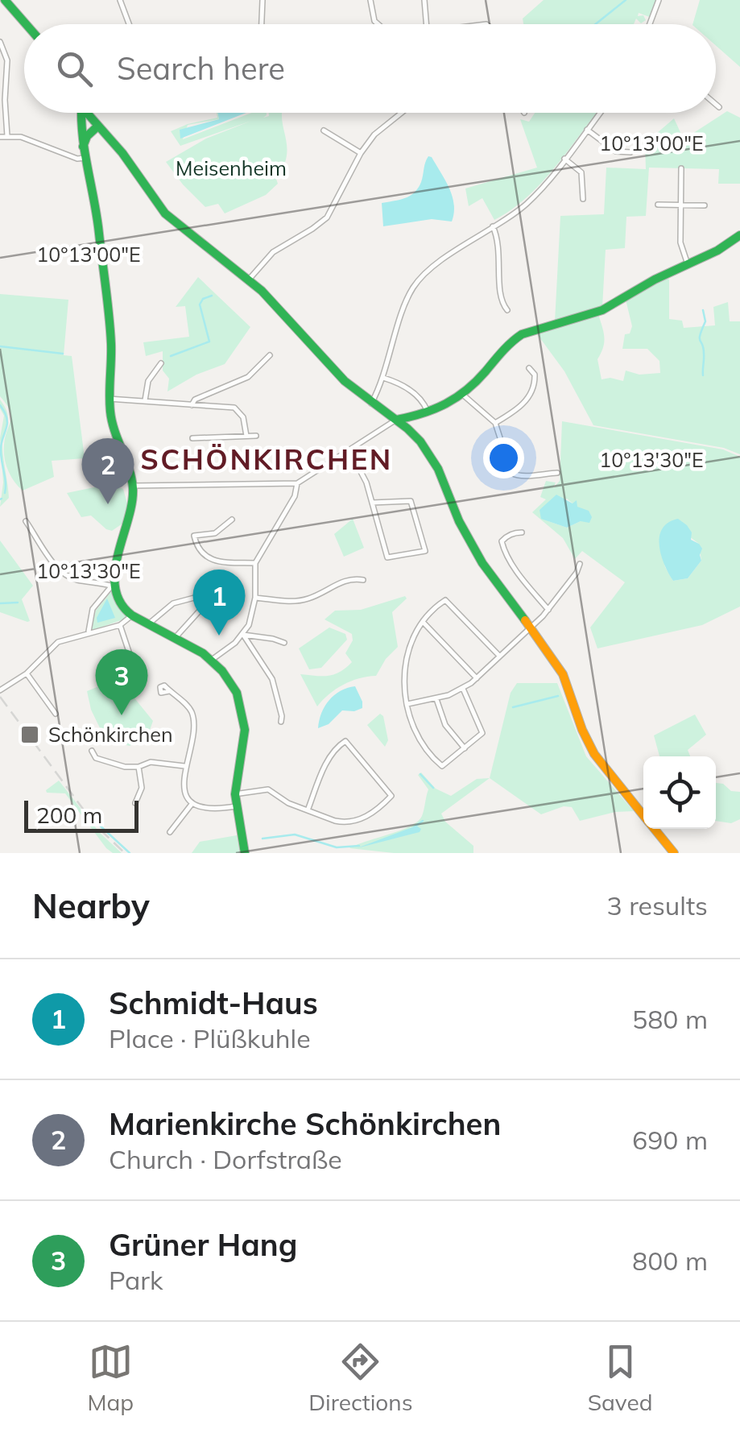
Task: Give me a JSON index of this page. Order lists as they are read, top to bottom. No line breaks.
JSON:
{"districts":["SCHÖNKIRCHEN"],"parks":["Meisenheim"],"places":{"transit":["Schönkirchen"]},"scale_bar":"200 m","page":{"search":"Search here","pins":["2","1","3"],"scale":"200 m","heading":["Nearby","3 results"],"list":[{"mark":"1","name":"Schmidt-Haus","note":"Place · Plüßkuhle","value":"580 m"},{"mark":"2","name":"Marienkirche Schönkirchen","note":"Church · Dorfstraße","value":"690 m"},{"mark":"3","name":"Grüner Hang","note":"Park","value":"800 m"}],"nav":["Map","Directions","Saved"]},"coordinates":["10°13'00\"E","10°13'30\"E"]}
